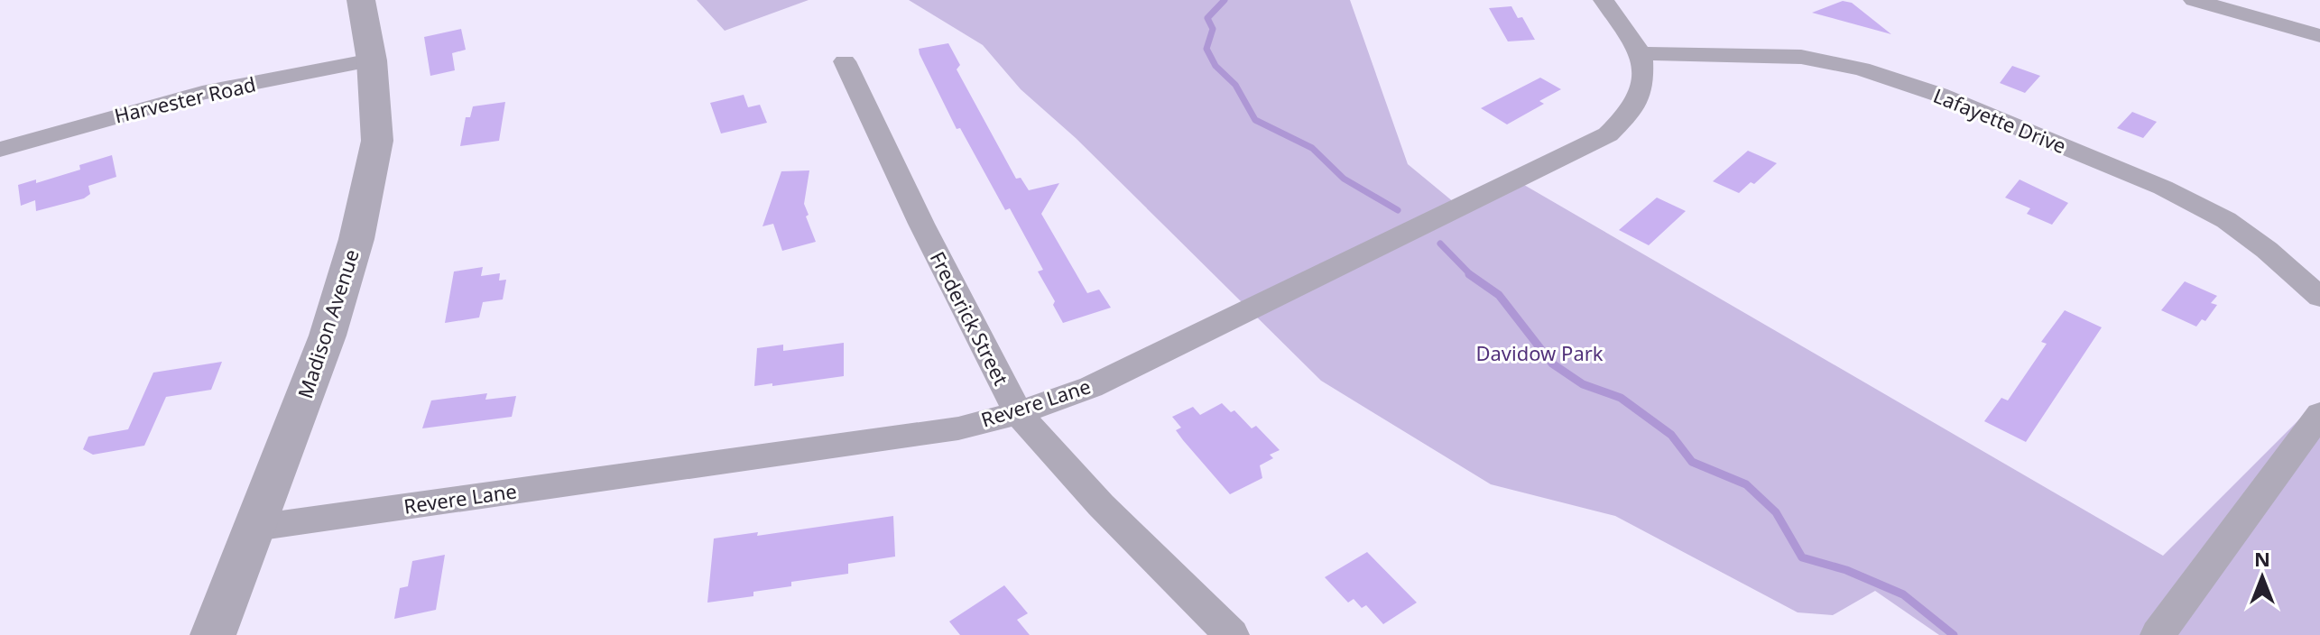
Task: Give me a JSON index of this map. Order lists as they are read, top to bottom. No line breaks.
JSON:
{"streets":{"street":["Harvester Road","Lafayette Drive","Frederick Street","Madison Avenue","Revere Lane"]},"crossings":[["Harvester Road","Madison Avenue"],["Lafayette Drive","Revere Lane"],["Frederick Street","Revere Lane"],["Madison Avenue","Revere Lane"]],"parks":["Davidow Park"],"north":"top"}
